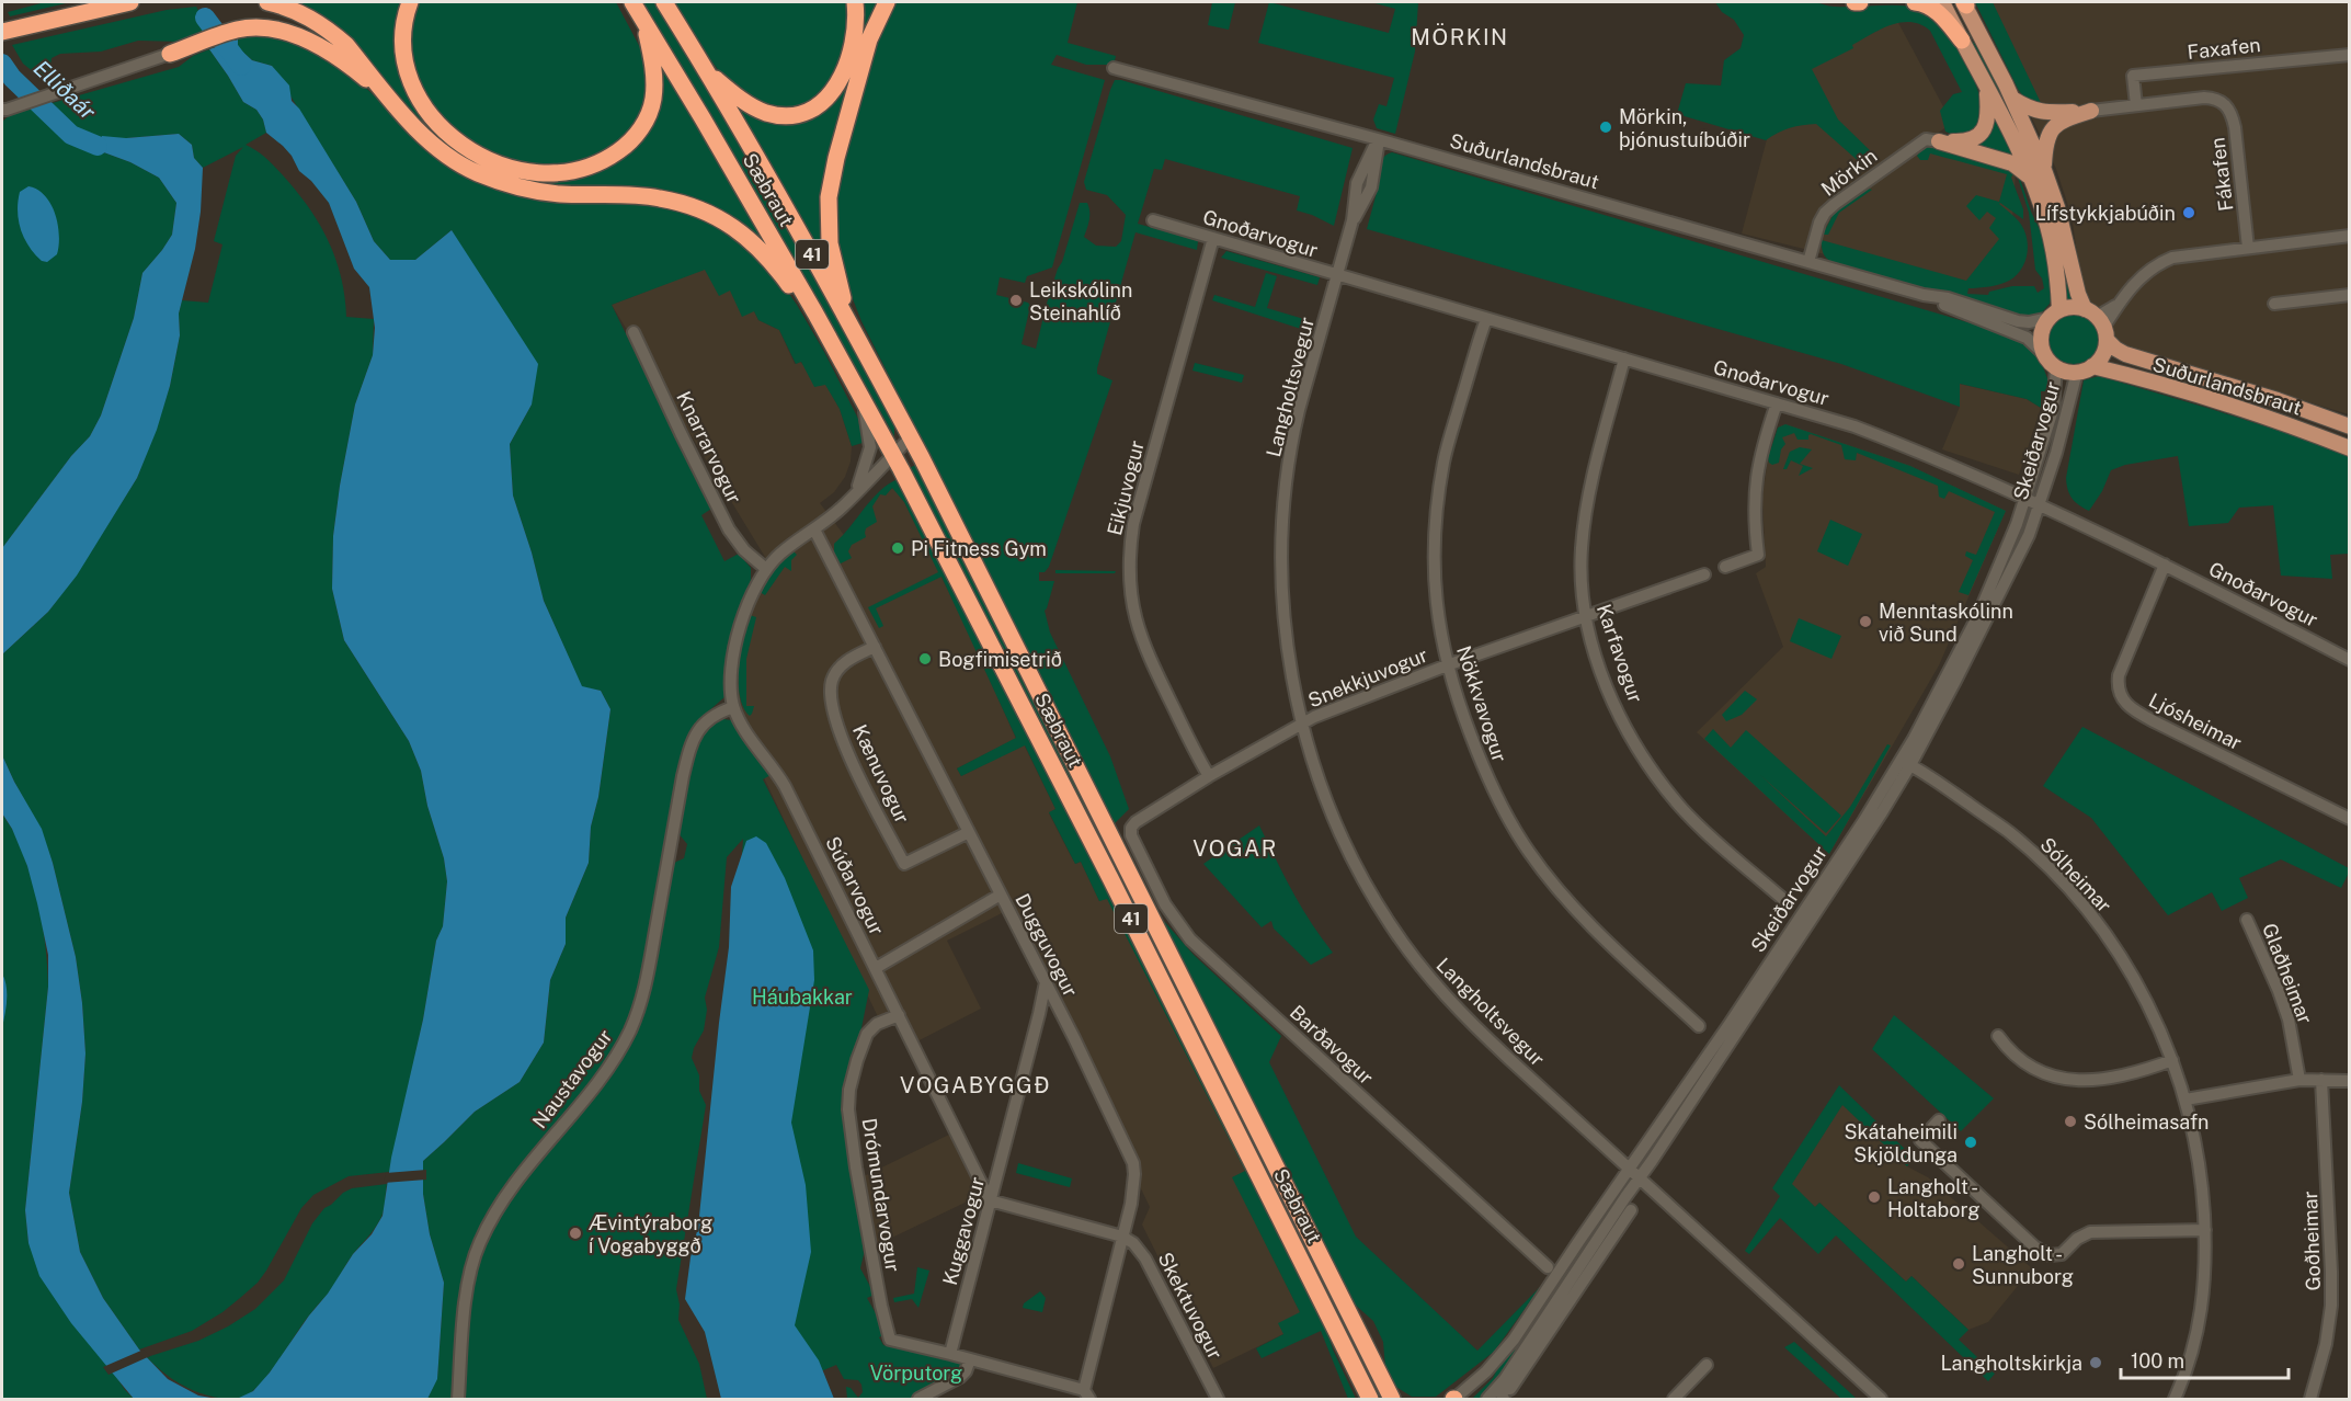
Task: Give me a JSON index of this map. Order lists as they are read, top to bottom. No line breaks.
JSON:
{"streets":{"highway":["Sæbraut","41"],"main road":["Suðurlandsbraut"],"street":["Faxafen","Mörkin","Fákafen","Gnoðarvogur","Langholtsvegur","Skeiðarvogur","Knarrarvogur","Eikjuvogur","Karfavogur","Snekkjuvogur","Nökkvavogur","Ljósheimar","Kænuvogur","Sólheimar","Súðarvogur","Dugguvogur","Glaðheimar","Barðavogur","Naustavogur","Drómundarvogur","Kuggavogur","Goðheimar","Skektuvogur"]},"crossings":[["Faxafen","Fákafen"],["Suðurlandsbraut","Mörkin"],["Suðurlandsbraut","Langholtsvegur"],["Suðurlandsbraut","Skeiðarvogur"],["Sæbraut","41"],["Sæbraut","Súðarvogur"],["Gnoðarvogur","Langholtsvegur"],["Gnoðarvogur","Skeiðarvogur"],["Gnoðarvogur","Eikjuvogur"],["Gnoðarvogur","Karfavogur"],["Gnoðarvogur","Nökkvavogur"],["Gnoðarvogur","Ljósheimar"],["Langholtsvegur","Skeiðarvogur"],["Langholtsvegur","Snekkjuvogur"],["Skeiðarvogur","Sólheimar"],["Knarrarvogur","Súðarvogur"],["Eikjuvogur","Snekkjuvogur"],["Karfavogur","Snekkjuvogur"],["Snekkjuvogur","Nökkvavogur"],["Snekkjuvogur","Barðavogur"],["Kænuvogur","Dugguvogur"],["Súðarvogur","Dugguvogur"],["Súðarvogur","Naustavogur"],["Súðarvogur","Drómundarvogur"],["Súðarvogur","Kuggavogur"],["Dugguvogur","Kuggavogur"],["Dugguvogur","Skektuvogur"],["Drómundarvogur","Kuggavogur"]],"districts":["MÖRKIN","VOGAR","VOGABYGGÐ"],"water":["Elliðaár"],"parks":["Háubakkar","Vörputorg"],"places":["Mörkin, þjónustuíbúðir","Lífstykkjabúðin","Leikskólinn Steinahlíð","Pi Fitness Gym","Menntaskólinn við Sund","Bogfimisetrið","Sólheimasafn","Skátaheimili Skjöldunga","Langholt - Holtaborg","Ævintýraborg í Vogabyggð","Langholt - Sunnuborg","Langholtskirkja"],"scale_bar":"100 m"}
